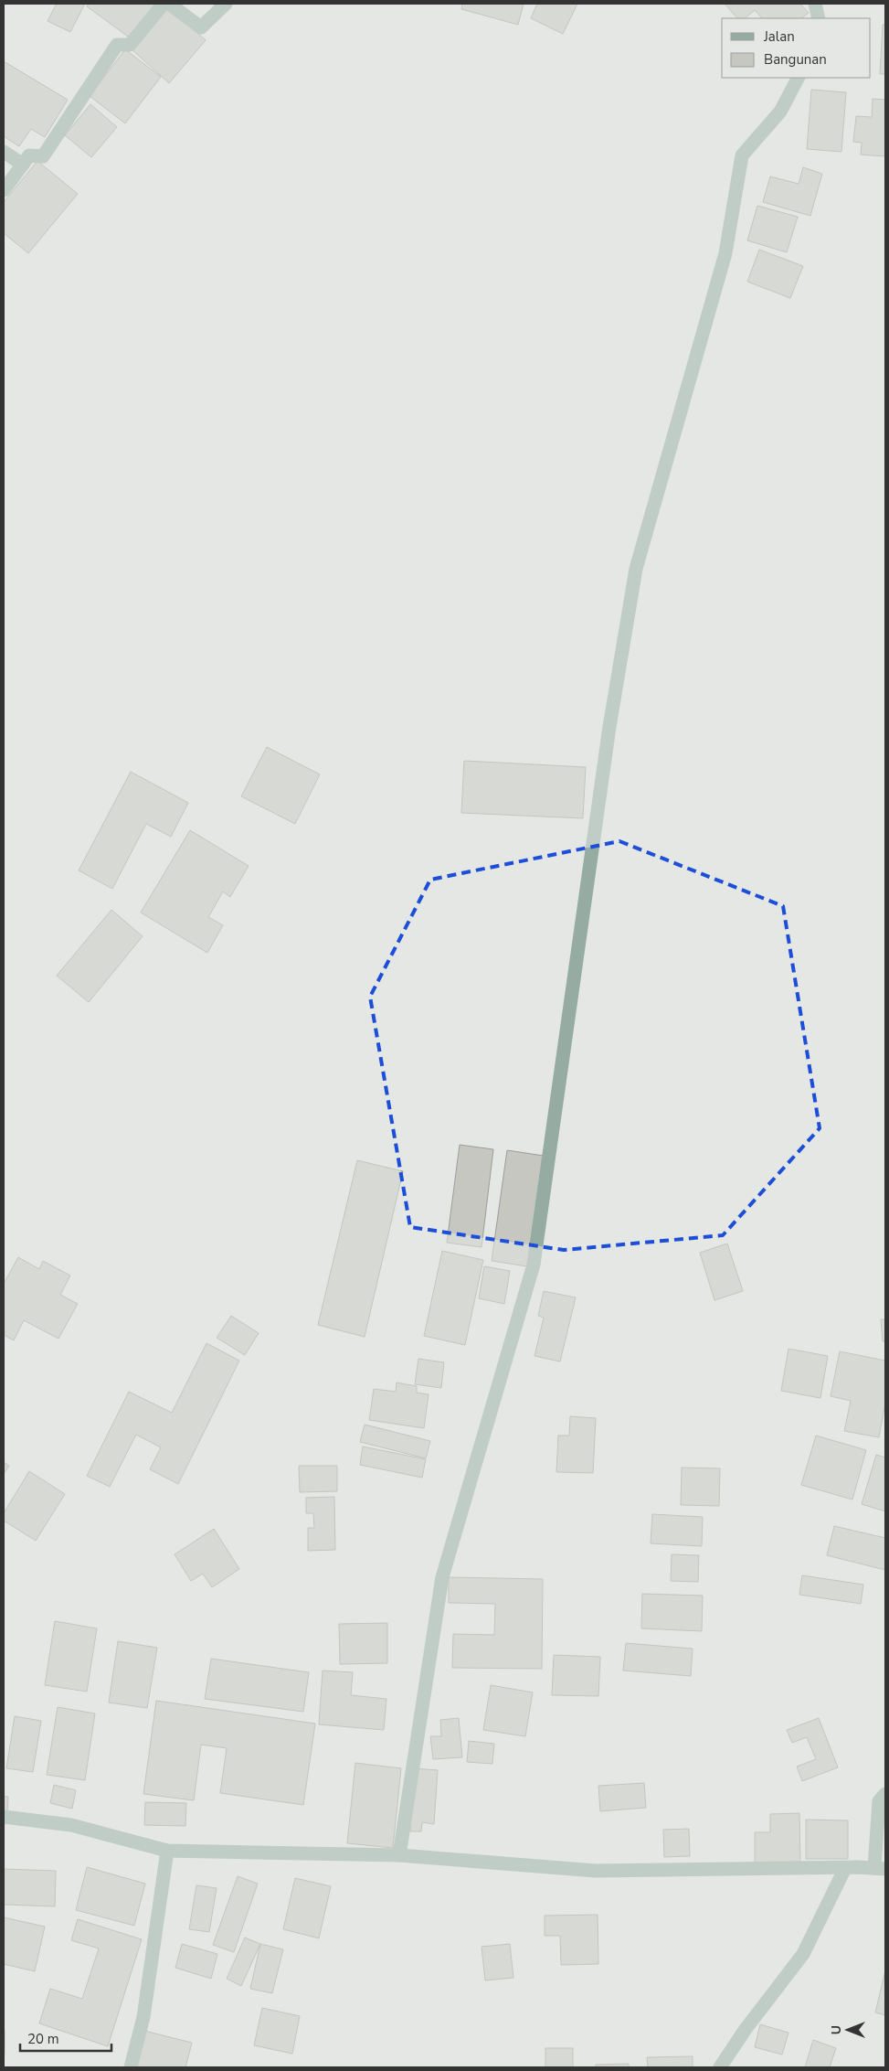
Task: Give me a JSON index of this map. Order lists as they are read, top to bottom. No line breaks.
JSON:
{"legend":["Jalan","Bangunan"],"scale_bar":"20 m","north":"left"}
